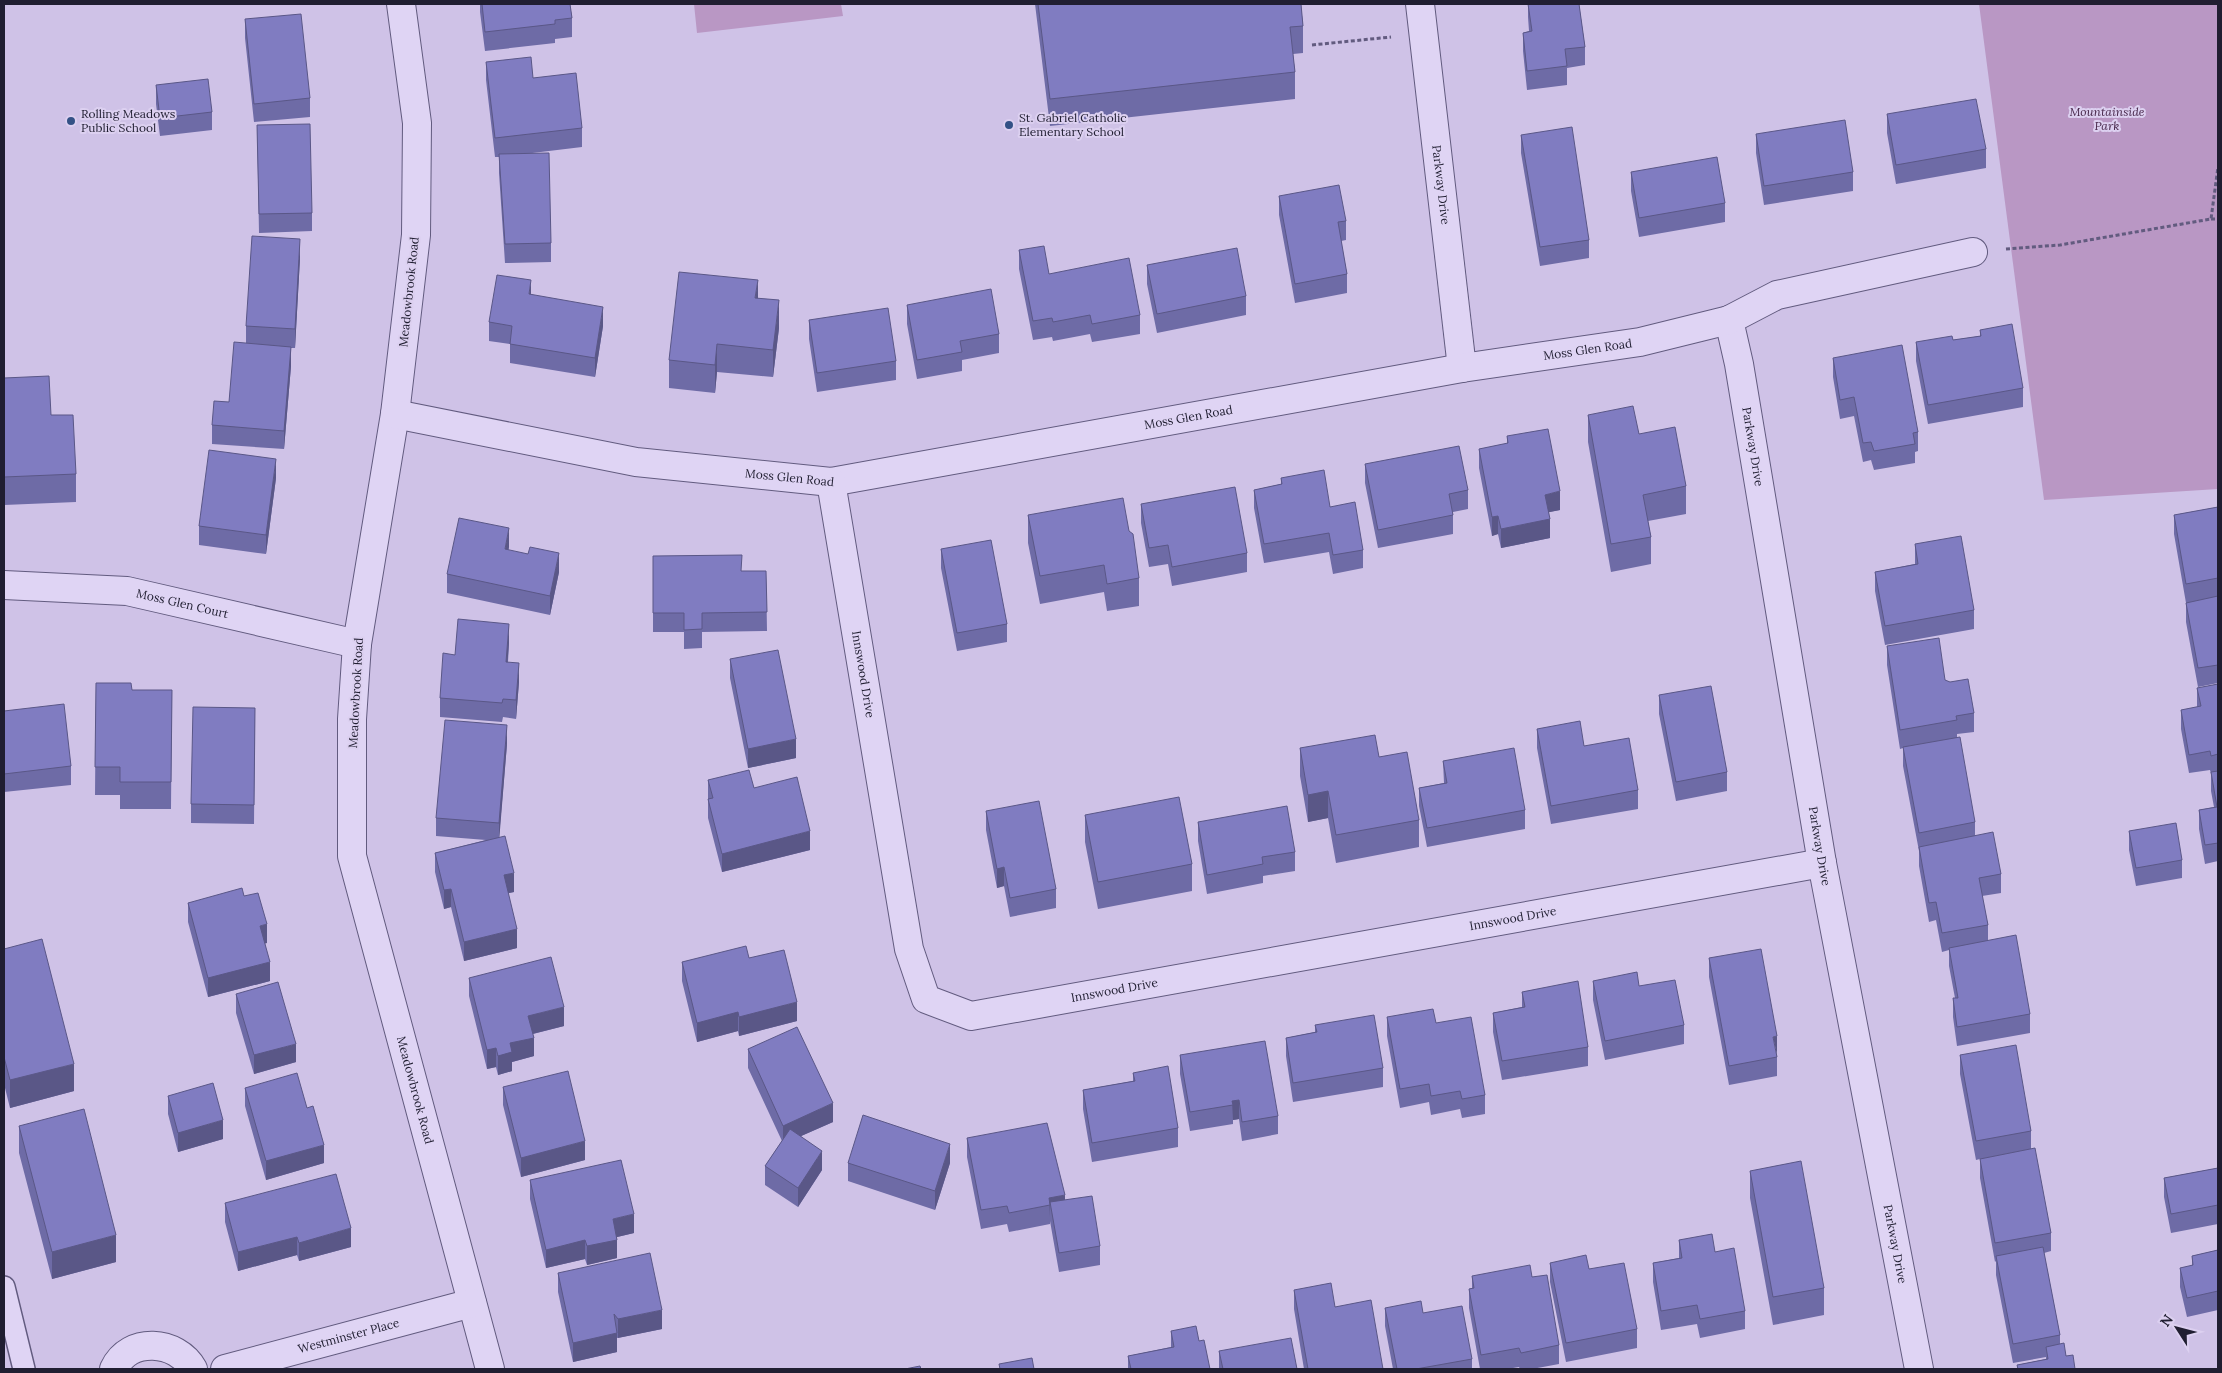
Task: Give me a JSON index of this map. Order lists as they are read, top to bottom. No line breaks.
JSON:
{"streets":{"street":["Parkway Drive","Meadowbrook Road","Moss Glen Road","Moss Glen Court","Innswood Drive","Westminster Place"]},"crossings":[["Parkway Drive","Moss Glen Road"],["Parkway Drive","Innswood Drive"],["Meadowbrook Road","Moss Glen Road"],["Meadowbrook Road","Moss Glen Court"],["Meadowbrook Road","Westminster Place"],["Moss Glen Road","Innswood Drive"]],"parks":["Mountainside Park"],"places":["Rolling Meadows Public School","St. Gabriel Catholic Elementary School"],"north":"top left"}
